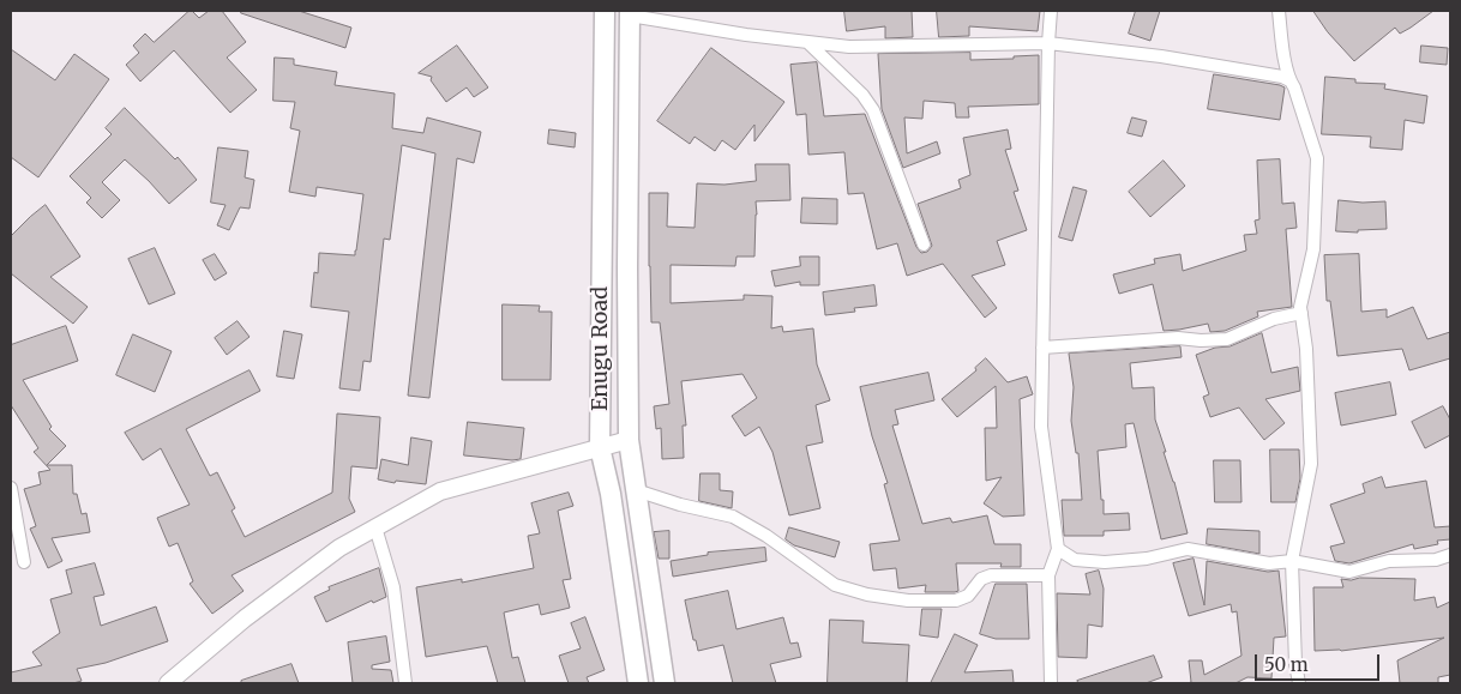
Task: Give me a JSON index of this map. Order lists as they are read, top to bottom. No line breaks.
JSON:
{"streets":{"main road":["Enugu Road"]},"scale_bar":"50 m"}
